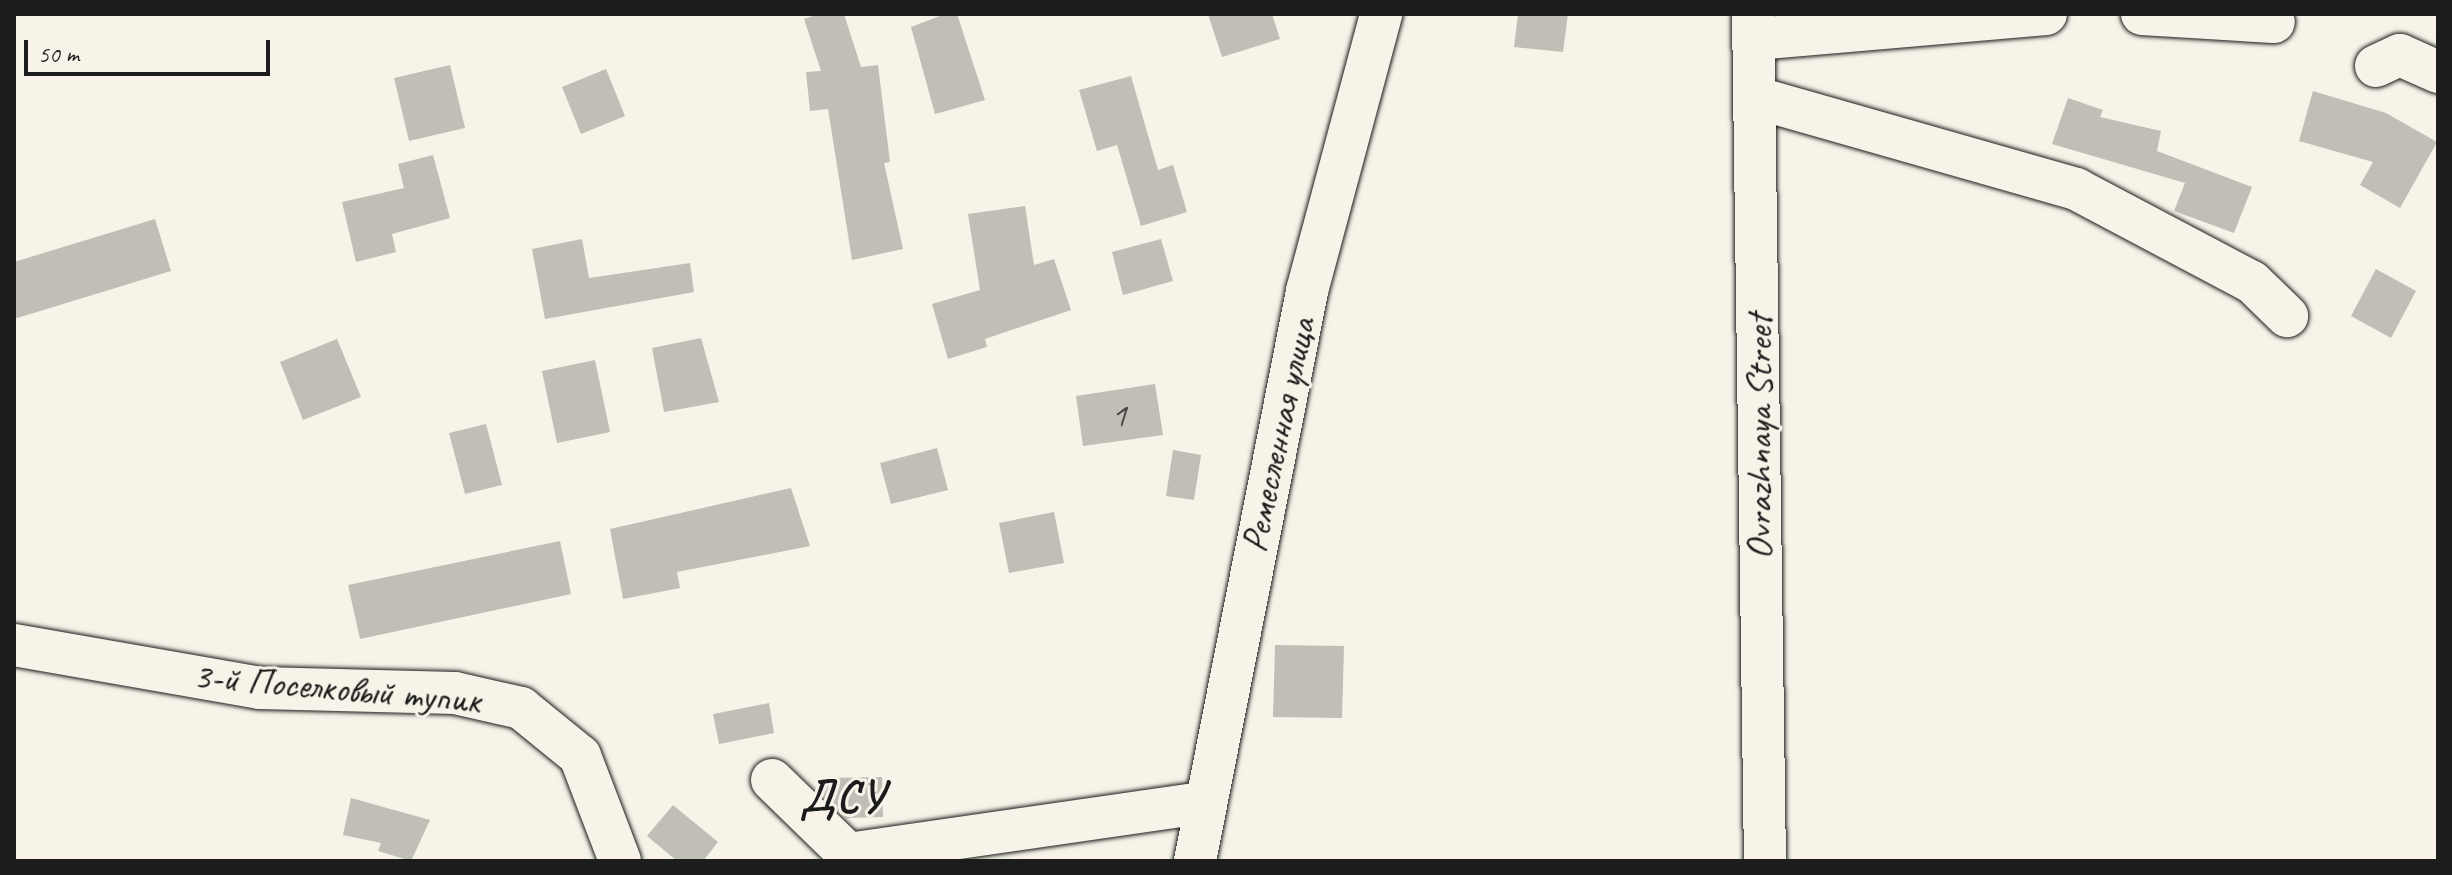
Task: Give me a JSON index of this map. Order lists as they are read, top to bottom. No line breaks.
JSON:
{"streets":{"street":["Ремесленная улица","Ovrazhnaya Street","3-й Поселковый тупик"]},"districts":["ДСУ"],"house_numbers":["1"],"scale_bar":"50 m"}
